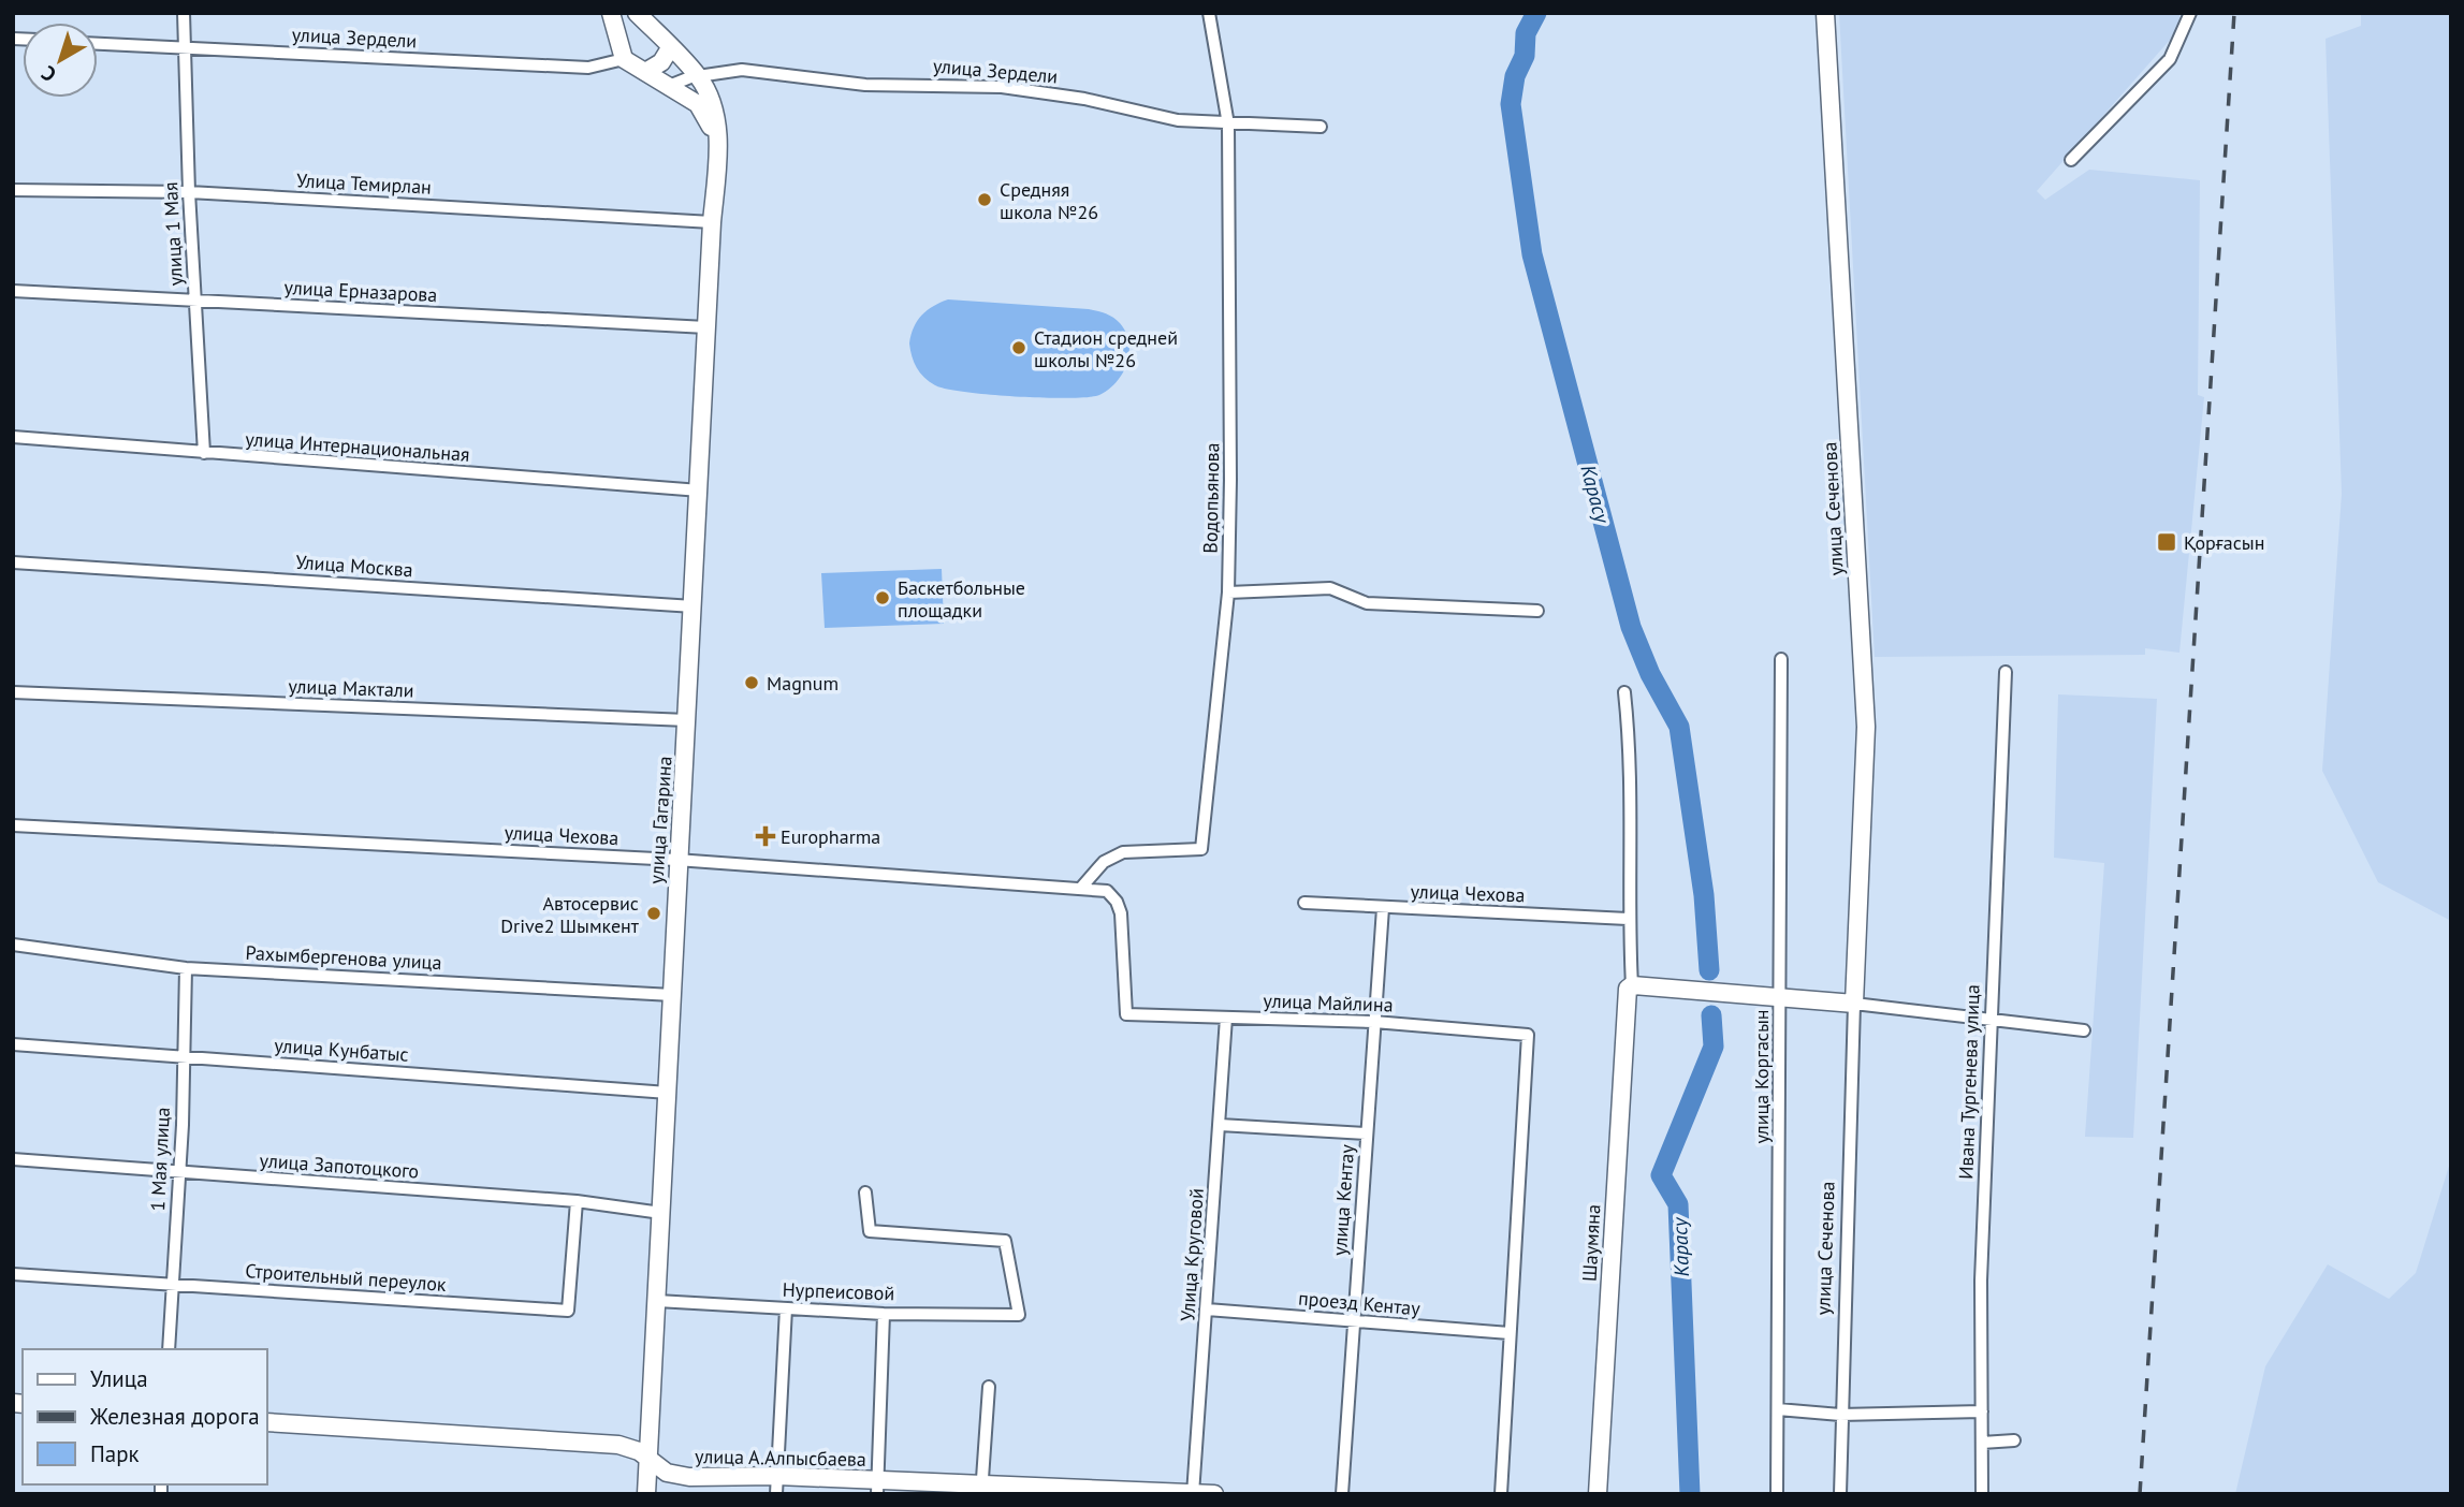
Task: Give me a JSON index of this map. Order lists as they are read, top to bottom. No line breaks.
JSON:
{"streets":{"street":["улица Зердели","Улица Темирлан","улица 1 Мая","улица Ерназарова","улица Интернациональная","Водопьянова","улица Сеченова","Улица Москва","улица Мактали","улица Гагарина","улица Чехова","Рахымбергенова улица","улица Майлина","улица Кунбатыс","улица Коргасын","Ивана Тургенева улица","1 Мая улица","улица Запотоцкого","улица Кентау","Шаумяна","Улица Круговой","Строительный переулок","Нурпеисовой","проезд Кентау","улица А.Алпысбаева"]},"crossings":[["улица Зердели","улица 1 Мая"],["улица Зердели","Водопьянова"],["улица Зердели","улица Гагарина"],["Улица Темирлан","улица 1 Мая"],["Улица Темирлан","улица Гагарина"],["улица 1 Мая","улица Ерназарова"],["улица 1 Мая","улица Интернациональная"],["улица Ерназарова","улица Гагарина"],["улица Интернациональная","улица Гагарина"],["Водопьянова","улица Чехова"],["Улица Москва","улица Гагарина"],["улица Мактали","улица Гагарина"],["улица Гагарина","улица Чехова"],["улица Гагарина","Рахымбергенова улица"],["улица Гагарина","улица Кунбатыс"],["улица Гагарина","улица Запотоцкого"],["улица Гагарина","Нурпеисовой"],["улица Гагарина","улица А.Алпысбаева"],["улица Чехова","улица Майлина"],["улица Чехова","улица Кентау"],["улица Чехова","Шаумяна"],["Рахымбергенова улица","1 Мая улица"],["улица Майлина","улица Кентау"],["улица Майлина","Улица Круговой"],["улица Майлина","проезд Кентау"],["улица Кунбатыс","1 Мая улица"],["1 Мая улица","улица Запотоцкого"],["1 Мая улица","Строительный переулок"],["улица Запотоцкого","Строительный переулок"],["улица Кентау","проезд Кентау"],["Улица Круговой","проезд Кентау"],["Улица Круговой","улица А.Алпысбаева"]],"water":["Карасу"],"places":{"other":["Средняя школа №26","Стадион средней школы №26","Баскетбольные площадки","Magnum","Автосервис Drive2 Шымкент"],"transit":["Қорғасын"],"health":["Europharma"]},"legend":["Улица","Железная дорога","Парк"],"north":"bottom left"}
